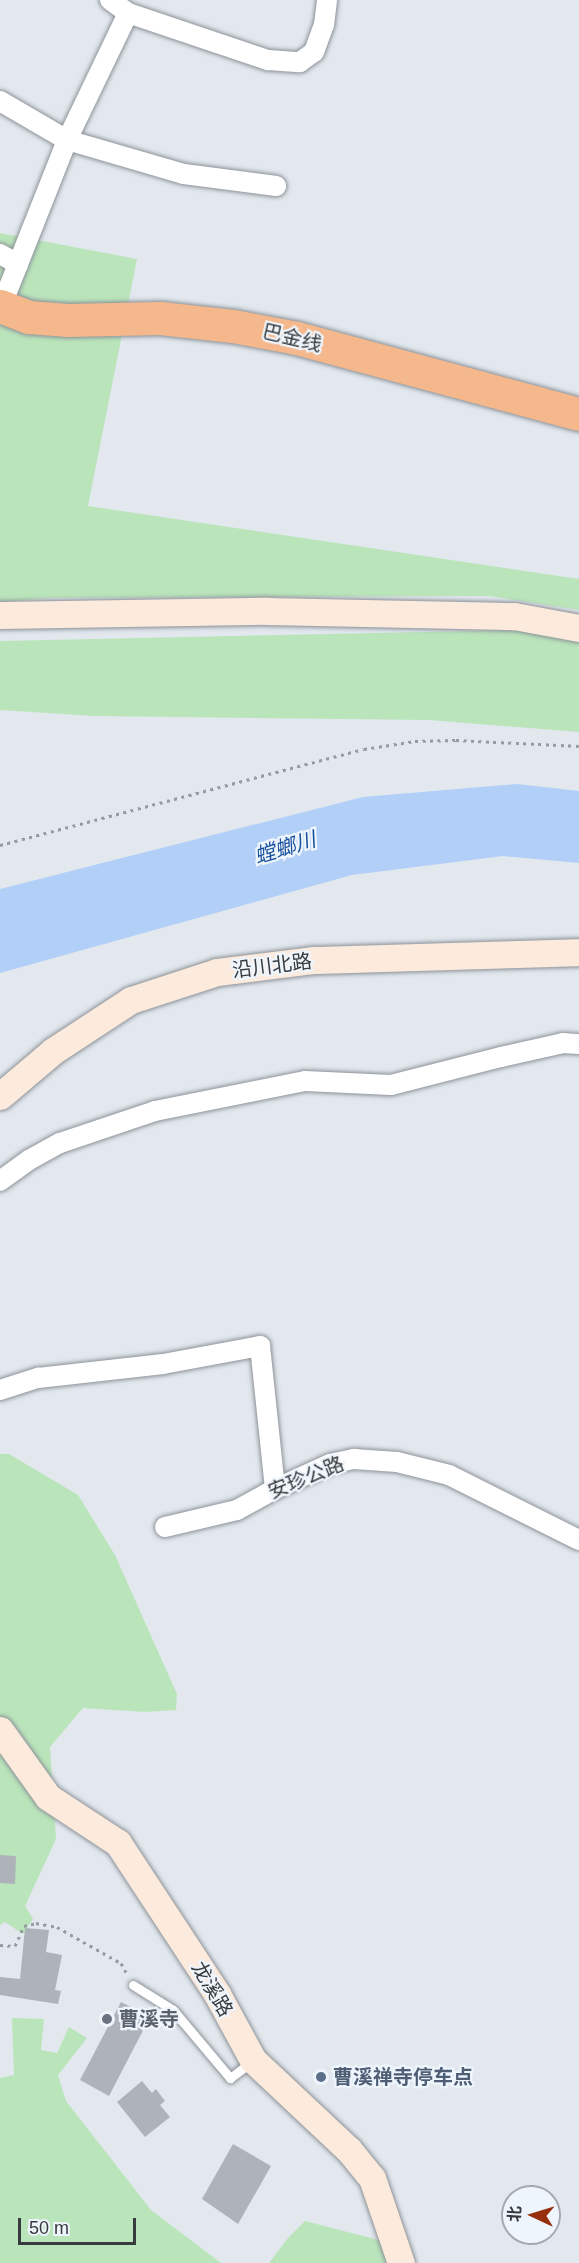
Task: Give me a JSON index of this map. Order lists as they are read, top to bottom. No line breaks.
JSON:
{"streets":{"highway":["巴金线"],"main road":["沿川北路","龙溪路"],"street":["安珍公路"]},"water":["螳螂川"],"places":["曹溪寺","曹溪禅寺停车点"],"scale_bar":"50 m","north":"left"}
